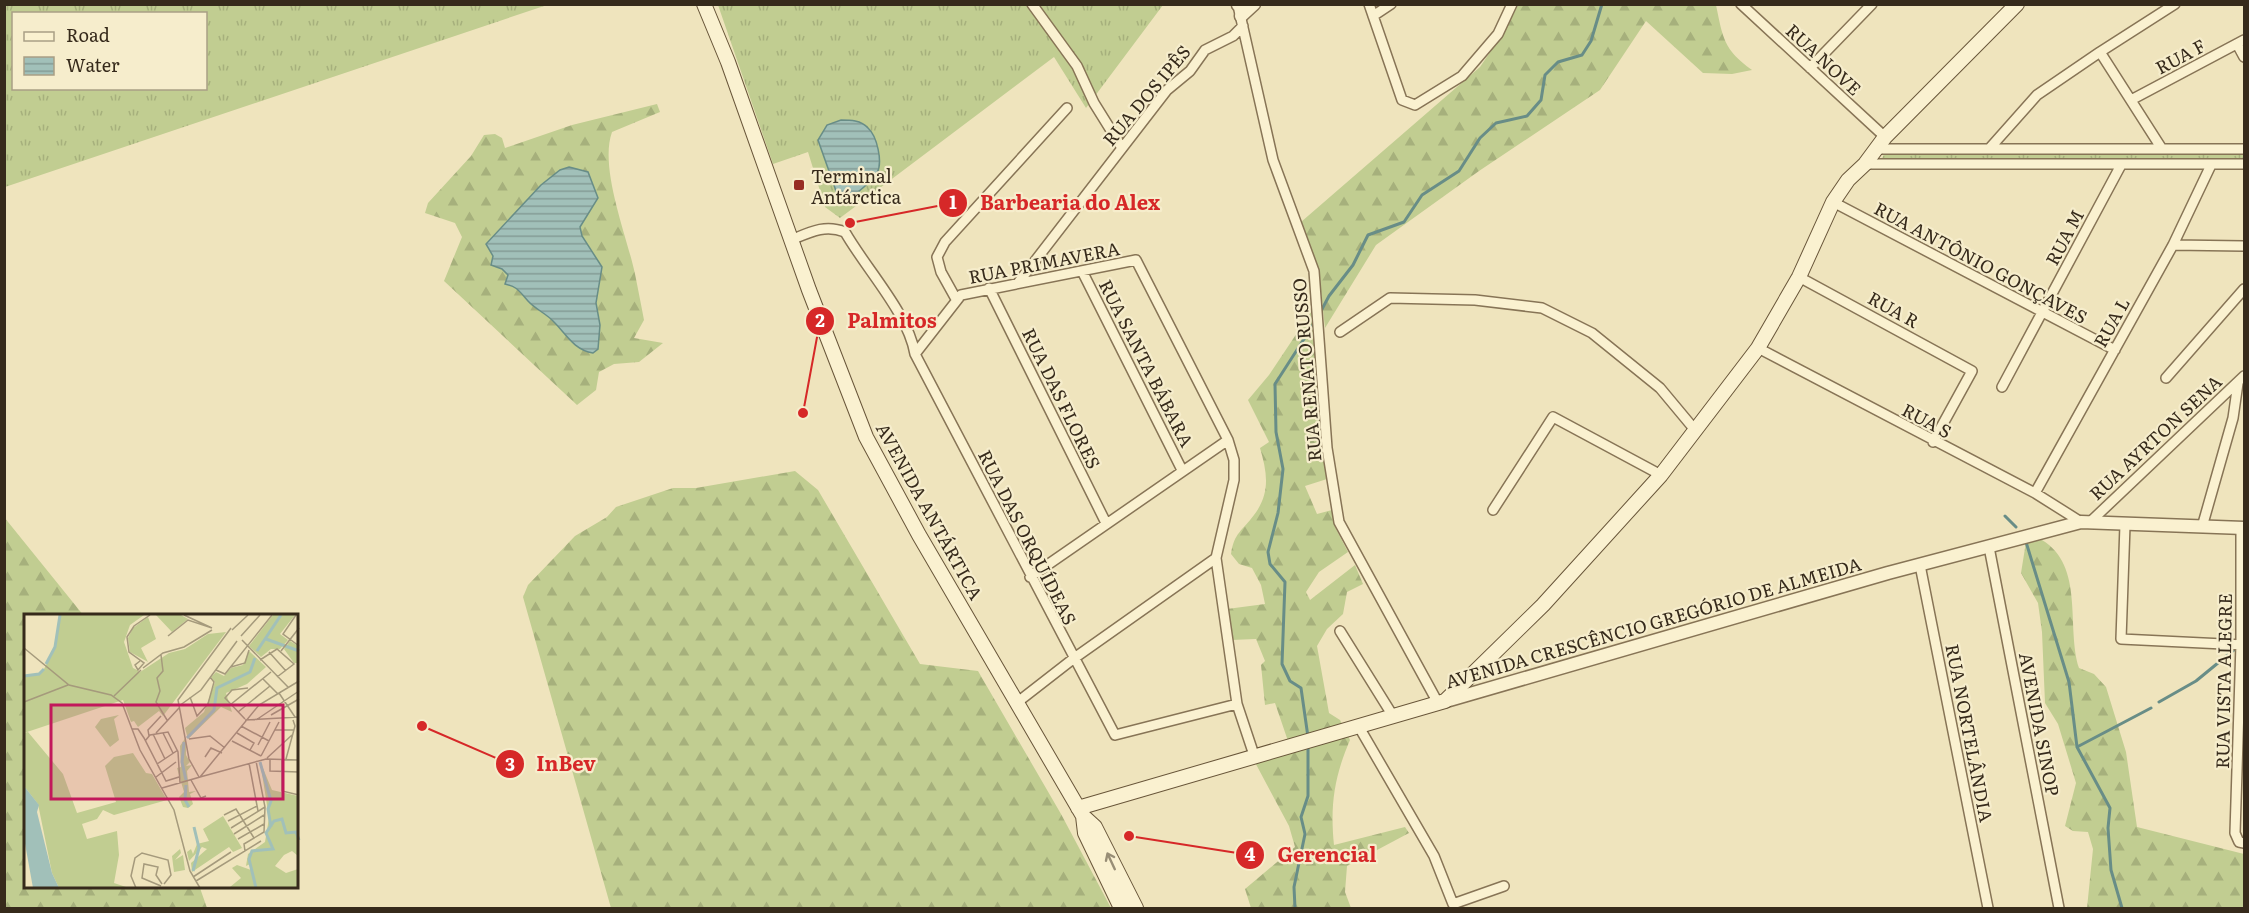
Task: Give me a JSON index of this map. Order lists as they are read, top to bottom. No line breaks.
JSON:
{"streets":{"main road":["AVENIDA ANTÁRTICA","AVENIDA CRESCÊNCIO GREGÓRIO DE ALMEIDA"],"street":["RUA F","RUA NOVE","RUA DOS IPÊS","RUA M","RUA PRIMAVERA","RUA ANTÔNIO GONÇAVES","RUA R","RUA L","RUA SANTA BÁBARA","RUA RENATO RUSSO","RUA DAS FLORES","RUA S","RUA AYRTON SENA","RUA DAS ORQUÍDEAS","RUA VISTA ALEGRE","AVENIDA SINOP","RUA NORTELÂNDIA"]},"crossings":[["RUA DOS IPÊS","RUA PRIMAVERA"],["RUA DOS IPÊS","RUA RENATO RUSSO"],["RUA M","RUA ANTÔNIO GONÇAVES"],["RUA PRIMAVERA","RUA SANTA BÁBARA"],["RUA PRIMAVERA","RUA DAS FLORES"],["RUA PRIMAVERA","RUA DAS ORQUÍDEAS"],["RUA ANTÔNIO GONÇAVES","RUA L"],["RUA R","RUA S"],["RUA L","RUA S"],["RUA RENATO RUSSO","AVENIDA CRESCÊNCIO GREGÓRIO DE ALMEIDA"],["RUA S","RUA AYRTON SENA"],["RUA S","AVENIDA CRESCÊNCIO GREGÓRIO DE ALMEIDA"],["RUA AYRTON SENA","AVENIDA CRESCÊNCIO GREGÓRIO DE ALMEIDA"],["AVENIDA ANTÁRTICA","RUA DAS ORQUÍDEAS"],["AVENIDA ANTÁRTICA","AVENIDA CRESCÊNCIO GREGÓRIO DE ALMEIDA"],["AVENIDA CRESCÊNCIO GREGÓRIO DE ALMEIDA","RUA VISTA ALEGRE"],["AVENIDA CRESCÊNCIO GREGÓRIO DE ALMEIDA","AVENIDA SINOP"],["AVENIDA CRESCÊNCIO GREGÓRIO DE ALMEIDA","RUA NORTELÂNDIA"]],"places":{"transit":["Terminal Antárctica"],"other":["Barbearia do Alex","Palmitos","InBev","Gerencial"]},"legend":["Road","Water"]}
